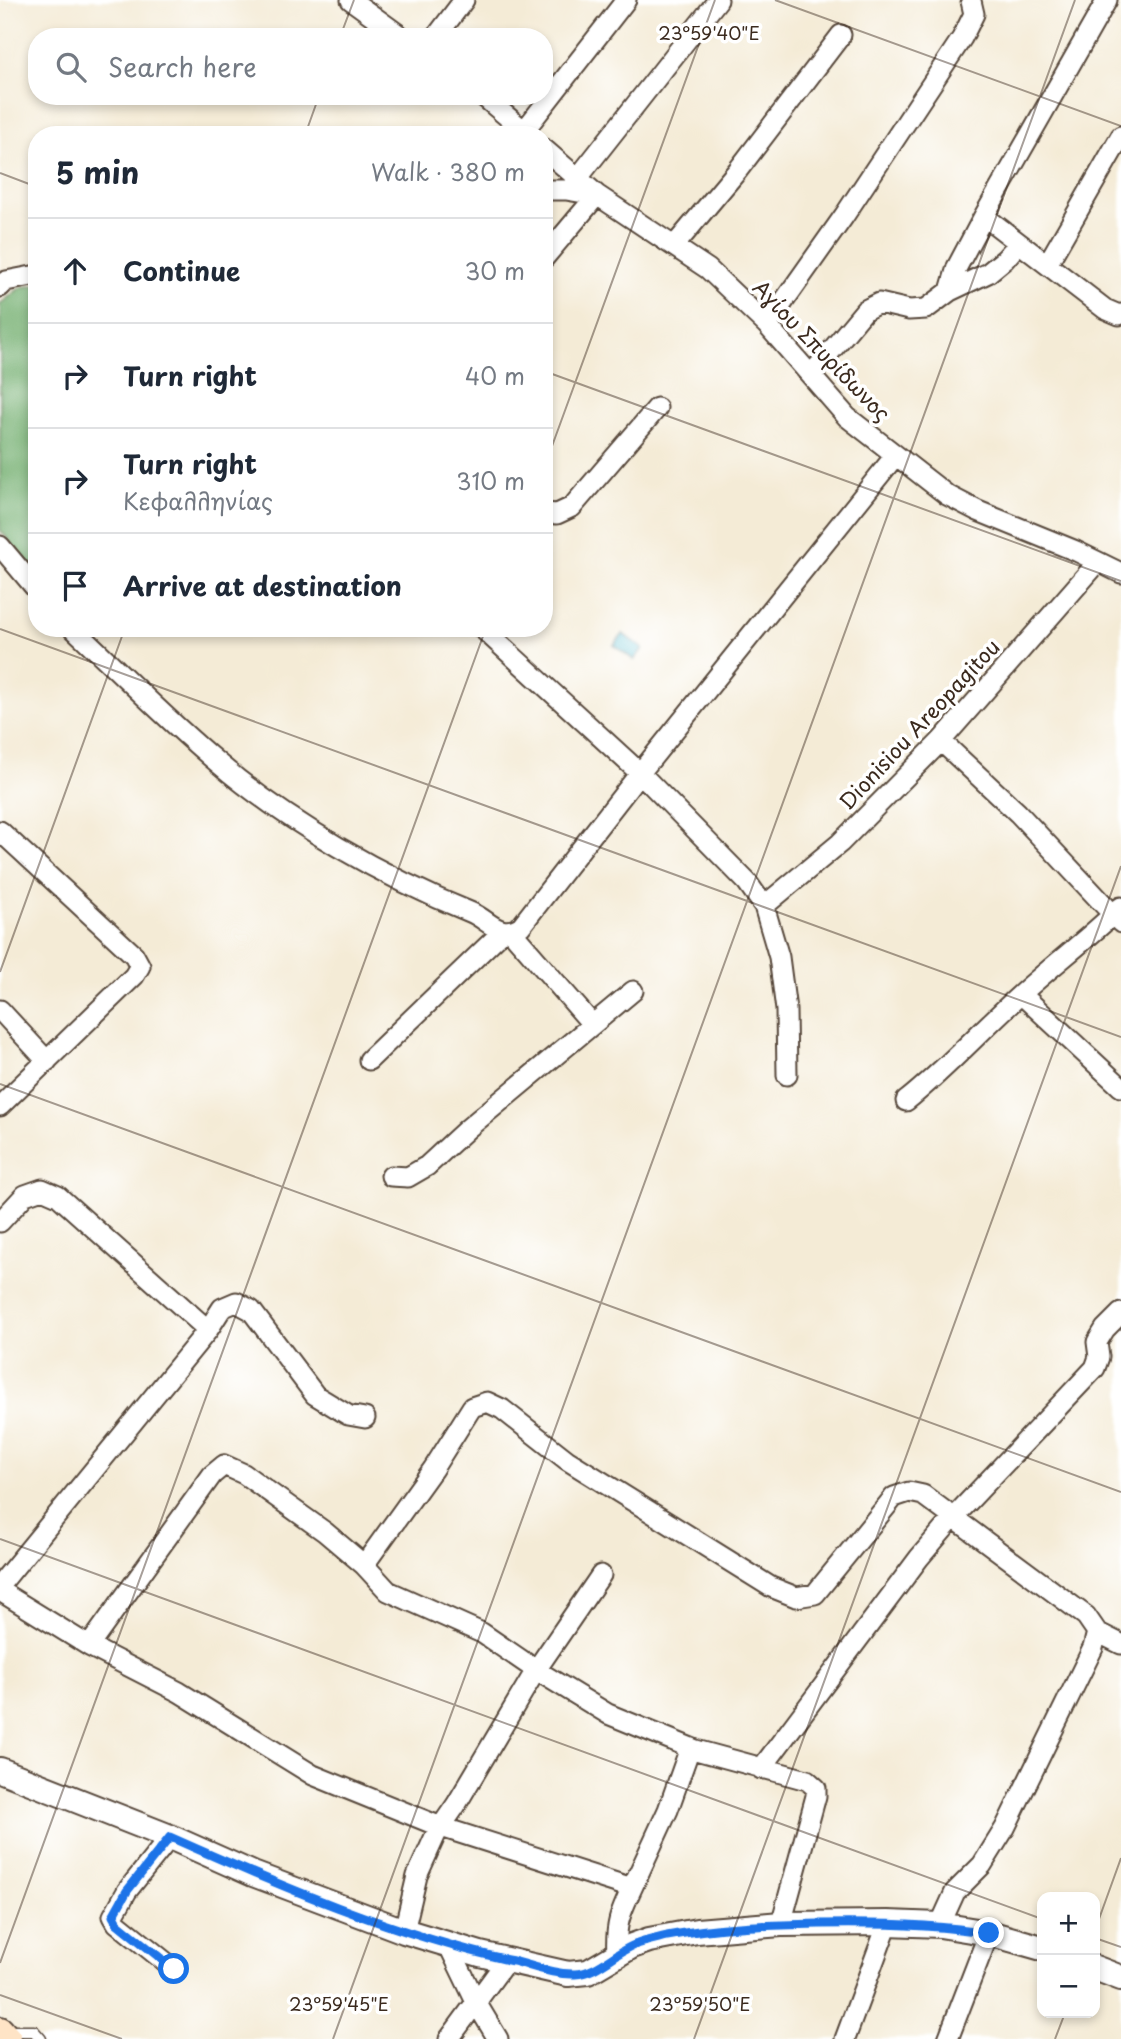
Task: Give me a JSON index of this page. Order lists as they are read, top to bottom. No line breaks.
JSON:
{"streets":{"street":["Αγίου Σπυρίδωνος","Dionisiou Areopagitou"]},"crossings":[["Αγίου Σπυρίδωνος","Dionisiou Areopagitou"]],"page":{"search":"Search here","heading":["5 min","Walk · 380 m"],"list":[["Continue","30 m"],["Turn right","40 m"],["Turn right","Κεφαλληνίας","310 m"],"Arrive at destination"],"map_buttons":["+","−"]},"coordinates":["23°59'40\"E","23°59'45\"E","23°59'50\"E"]}
